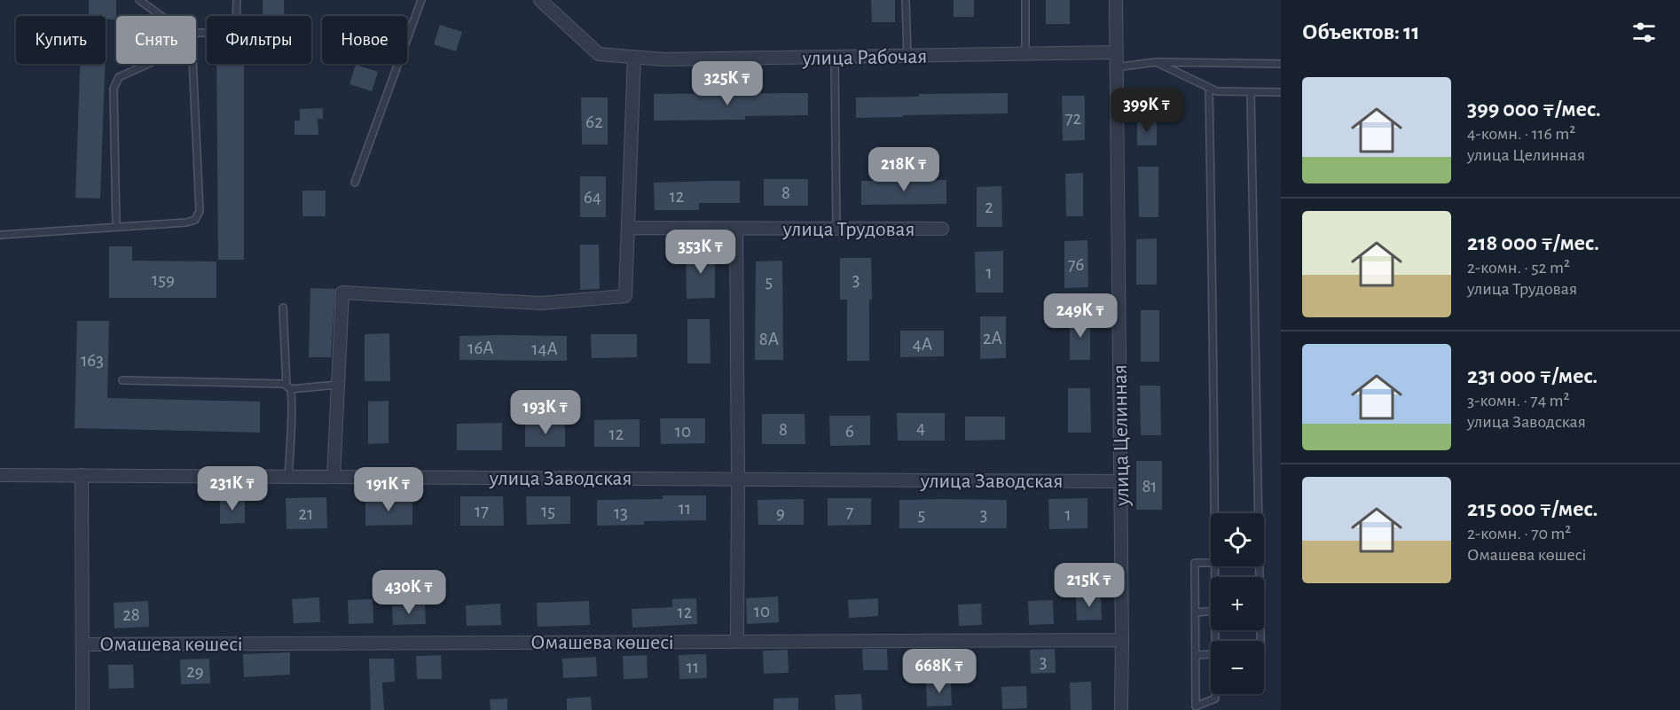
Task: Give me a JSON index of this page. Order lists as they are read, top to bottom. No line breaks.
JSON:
{"streets":{"street":["улица Рабочая","улица Трудовая","улица Целинная","улица Заводская","Омашева көшесі"]},"crossings":[["улица Рабочая","улица Целинная"],["улица Целинная","улица Заводская"],["улица Целинная","Омашева көшесі"]],"house_numbers":["72","62","8","12","64","2","76","1","159","3","5","2А","8А","4А","16А","14А","163","4","8","10","6","12","81","11","17","15","7","13","9","21","5","3","1","10","12","28","3","11","29"],"page":{"heading":"Объектов: 11","chip":["Купить","Снять","Фильтры","Новое"],"price":["325K ₸","399K ₸","218K ₸","353K ₸","249K ₸","193K ₸","231K ₸","191K ₸","215K ₸","430K ₸","668K ₸"],"list":[{"name":"399 000 ₸/мес.","note":"4-комн. · 116 m² · улица Целинная"},{"name":"218 000 ₸/мес.","note":"2-комн. · 52 m² · улица Трудовая"},{"name":"231 000 ₸/мес.","note":"3-комн. · 74 m² · улица Заводская"},{"name":"215 000 ₸/мес.","note":"2-комн. · 70 m² · Омашева көшесі"}],"map_buttons":["+","−"]}}
